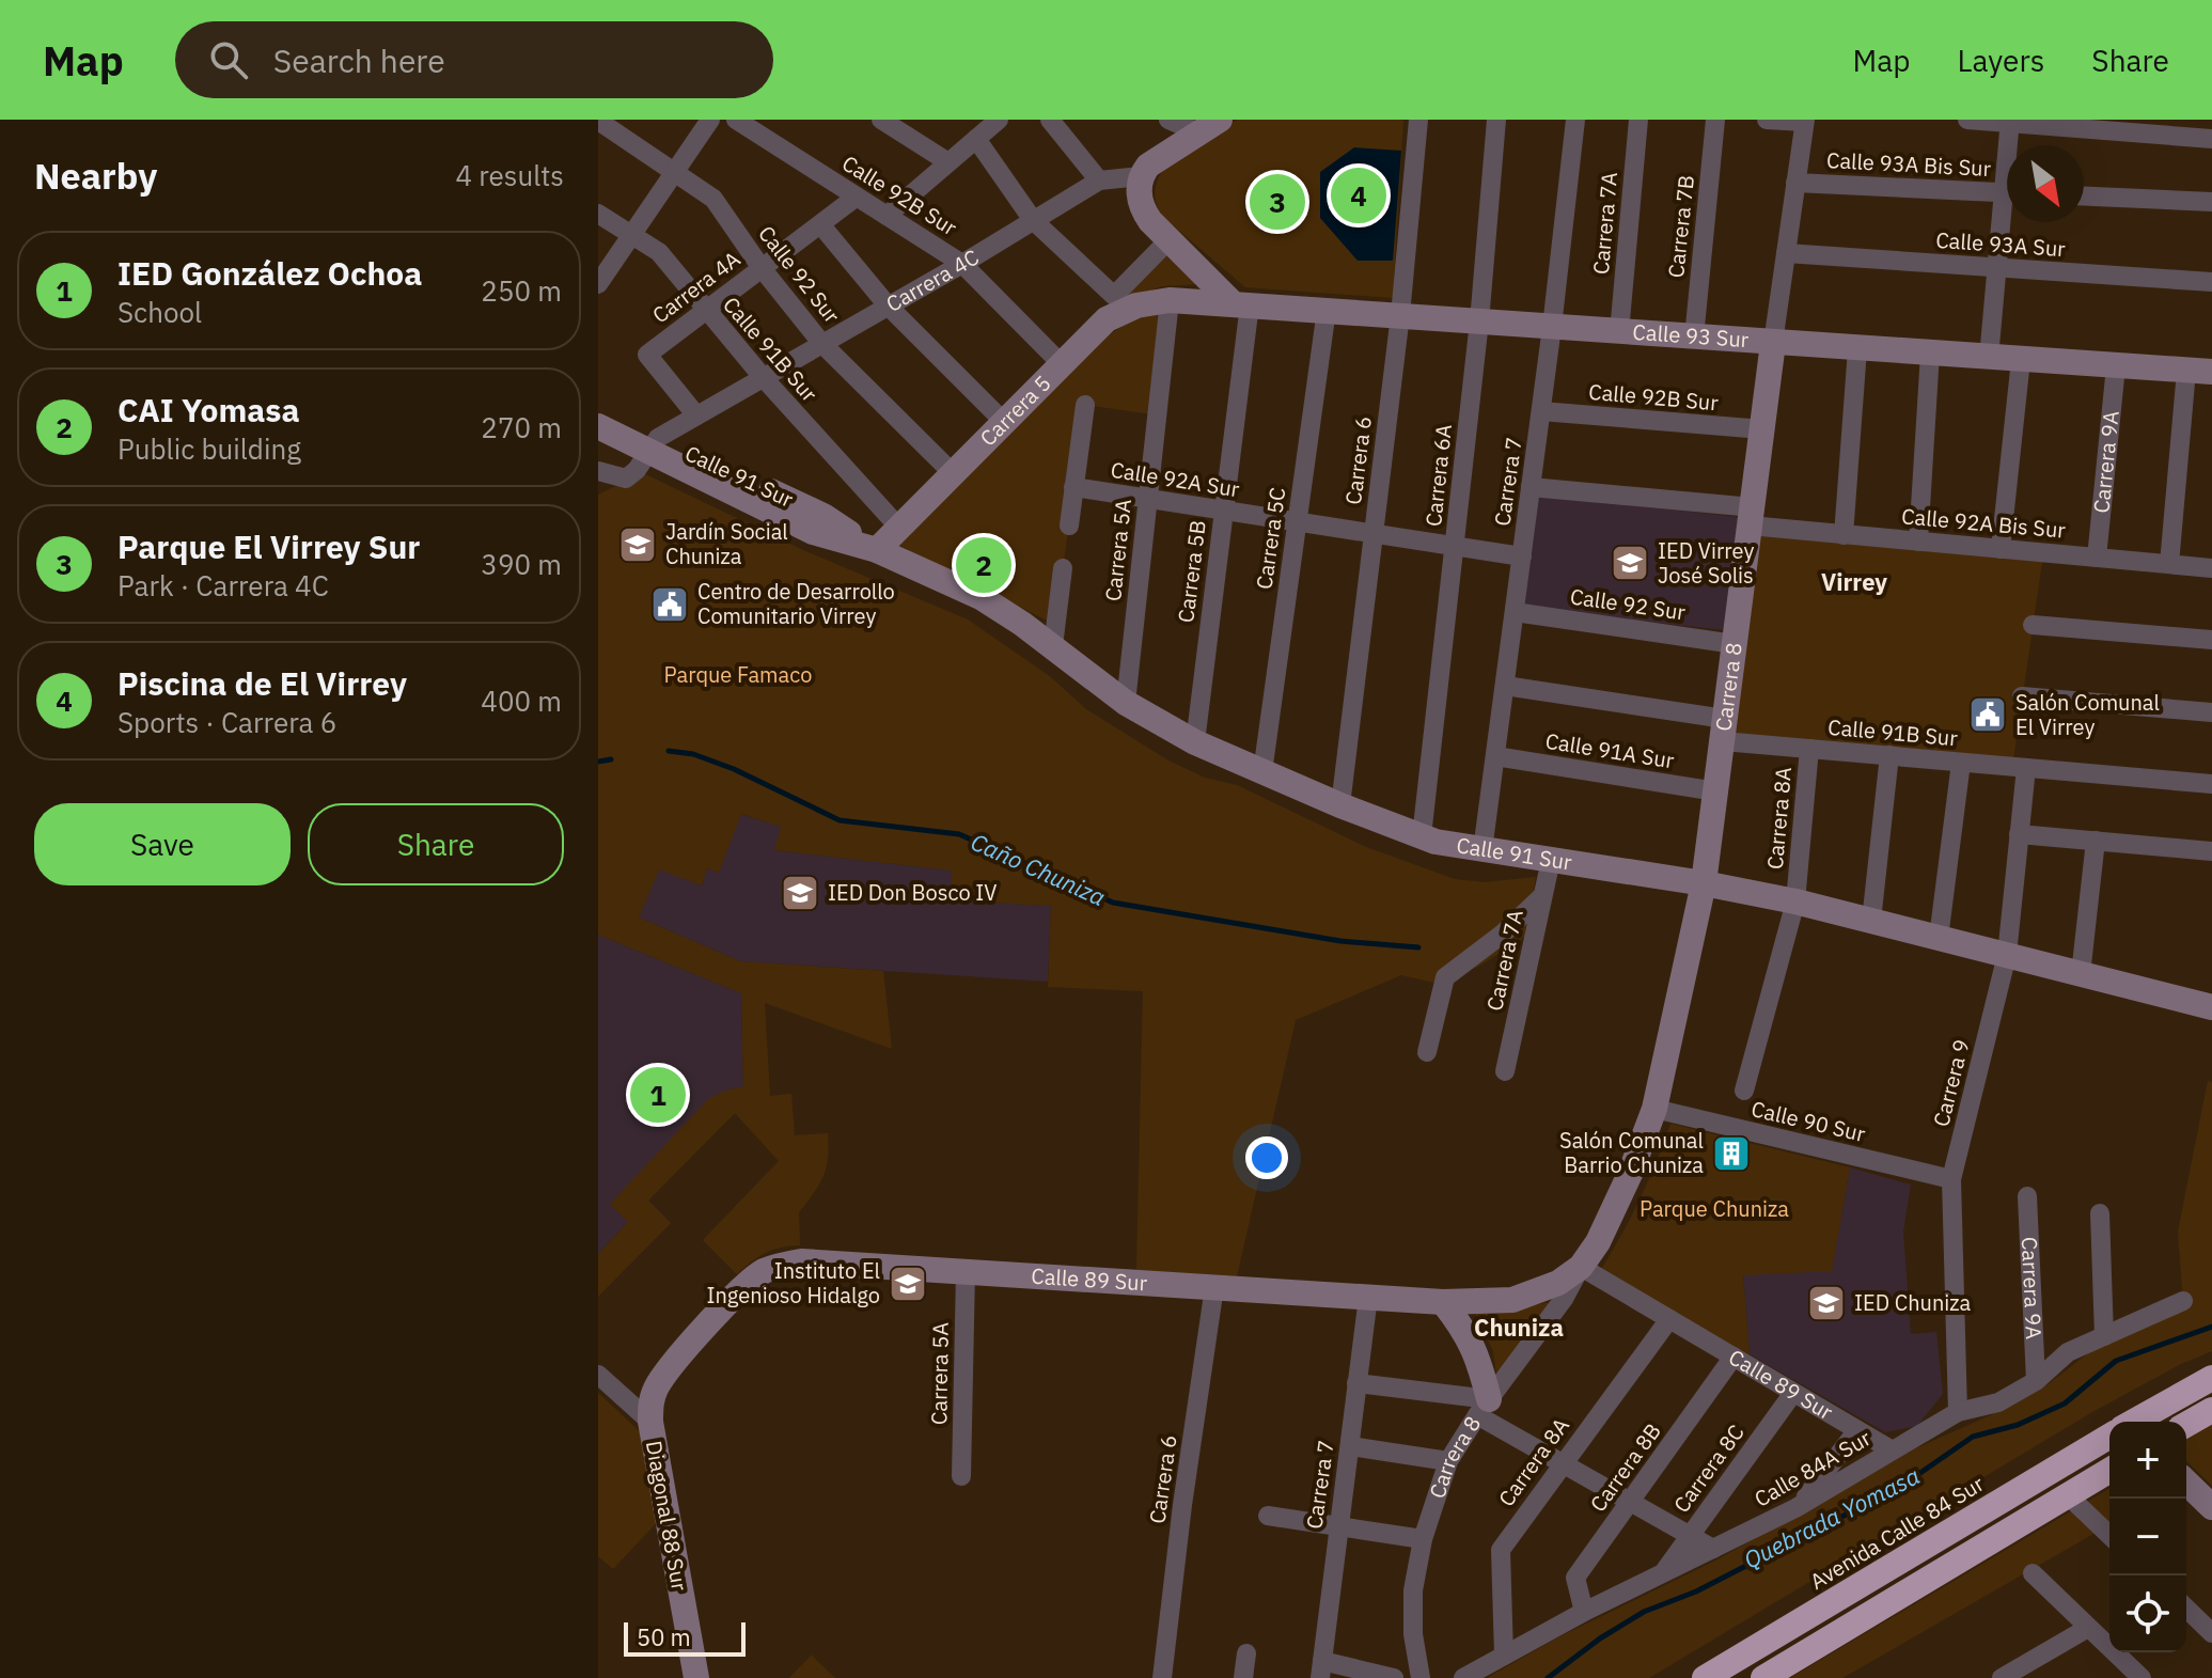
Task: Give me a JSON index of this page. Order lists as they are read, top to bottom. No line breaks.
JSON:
{"streets":{"highway":["Avenida Calle 84 Sur"],"street":["Calle 93A Bis Sur","Calle 92B Sur","Carrera 7A","Carrera 7B","Calle 93A Sur","Calle 92 Sur","Carrera 4C","Carrera 4A","Calle 93 Sur","Calle 91B Sur","Carrera 5","Carrera 6","Carrera 9A","Carrera 6A","Calle 91 Sur","Calle 92A Sur","Carrera 7","Calle 92A Bis Sur","Carrera 5C","Carrera 5A","Carrera 5B","Carrera 8","Calle 91A Sur","Carrera 8A","Carrera 9","Calle 90 Sur","Calle 89 Sur","Carrera 8B","Carrera 8C","Calle 84A Sur","Diagonal 88 Sur"]},"crossings":[["Calle 93A Bis Sur","Carrera 8"],["Calle 92B Sur","Carrera 4C"],["Calle 92B Sur","Carrera 4A"],["Calle 92B Sur","Carrera 5"],["Calle 92B Sur","Carrera 7"],["Calle 92B Sur","Carrera 8"],["Carrera 7A","Calle 93 Sur"],["Carrera 7A","Calle 91 Sur"],["Carrera 7B","Calle 93 Sur"],["Calle 93A Sur","Carrera 8"],["Calle 92 Sur","Carrera 4C"],["Calle 92 Sur","Carrera 4A"],["Calle 92 Sur","Carrera 5"],["Calle 92 Sur","Carrera 7"],["Calle 92 Sur","Carrera 8"],["Carrera 4C","Carrera 4A"],["Carrera 4C","Calle 91B Sur"],["Carrera 4C","Calle 91 Sur"],["Carrera 4A","Calle 91B Sur"],["Calle 93 Sur","Carrera 5"],["Calle 93 Sur","Carrera 6"],["Calle 93 Sur","Carrera 9A"],["Calle 93 Sur","Carrera 6A"],["Calle 93 Sur","Carrera 7"],["Calle 93 Sur","Carrera 5C"],["Calle 93 Sur","Carrera 5A"],["Calle 93 Sur","Carrera 5B"],["Calle 93 Sur","Carrera 8"],["Calle 91B Sur","Carrera 5"],["Calle 91B Sur","Carrera 7"],["Calle 91B Sur","Carrera 8"],["Calle 91B Sur","Carrera 8A"],["Calle 91B Sur","Carrera 9"],["Carrera 5","Calle 91 Sur"],["Carrera 5","Carrera 5A"],["Carrera 6","Calle 91 Sur"],["Carrera 6","Calle 92A Sur"],["Carrera 6","Calle 89 Sur"],["Carrera 9A","Calle 92A Bis Sur"],["Carrera 9A","Calle 84A Sur"],["Carrera 6A","Calle 91 Sur"],["Carrera 6A","Calle 92A Sur"],["Calle 91 Sur","Carrera 7"],["Calle 91 Sur","Carrera 5C"],["Calle 91 Sur","Carrera 5A"],["Calle 91 Sur","Carrera 5B"],["Calle 91 Sur","Carrera 8"],["Calle 91 Sur","Carrera 8A"],["Calle 91 Sur","Carrera 9"],["Calle 92A Sur","Carrera 7"],["Calle 92A Sur","Carrera 5C"],["Calle 92A Sur","Carrera 5A"],["Calle 92A Sur","Carrera 5B"],["Carrera 7","Calle 92A Bis Sur"],["Carrera 7","Calle 91A Sur"],["Carrera 7","Calle 89 Sur"],["Calle 92A Bis Sur","Carrera 8"],["Carrera 5A","Calle 89 Sur"],["Carrera 8","Calle 91A Sur"],["Carrera 8","Calle 90 Sur"],["Carrera 8","Calle 89 Sur"],["Carrera 8A","Calle 89 Sur"],["Carrera 8A","Calle 84A Sur"],["Carrera 9","Calle 90 Sur"],["Carrera 9","Calle 84A Sur"],["Calle 89 Sur","Carrera 8B"],["Calle 89 Sur","Carrera 8C"],["Calle 89 Sur","Calle 84A Sur"],["Calle 89 Sur","Diagonal 88 Sur"],["Carrera 8B","Calle 84A Sur"],["Carrera 8C","Calle 84A Sur"]],"districts":["Virrey","Chuniza"],"water":["Caño Chuniza","Quebrada Yomasa"],"parks":["Parque Famaco","Parque Chuniza"],"places":{"school or university":["Jardín Social Chuniza","IED Virrey José Solis","IED Don Bosco IV","Instituto El Ingenioso Hidalgo","IED Chuniza"],"public building":["Centro de Desarrollo Comunitario Virrey","Salón Comunal El Virrey"],"building":["Salón Comunal Barrio Chuniza"]},"scale_bar":"50 m","north":"bottom right","page":{"header":"Map","search":"Search here","nav":["Map","Layers","Share"],"heading":["Nearby","4 results"],"pins":["4","3","2","1"],"list":[{"mark":"1","name":"IED González Ochoa","note":"School","value":"250 m"},{"mark":"2","name":"CAI Yomasa","note":"Public building","value":"270 m"},{"mark":"3","name":"Parque El Virrey Sur","note":"Park · Carrera 4C","value":"390 m"},{"mark":"4","name":"Piscina de El Virrey","note":"Sports · Carrera 6","value":"400 m"}],"buttons":["Save","Share"],"map_buttons":["+","−"],"scale":"50 m"}}
